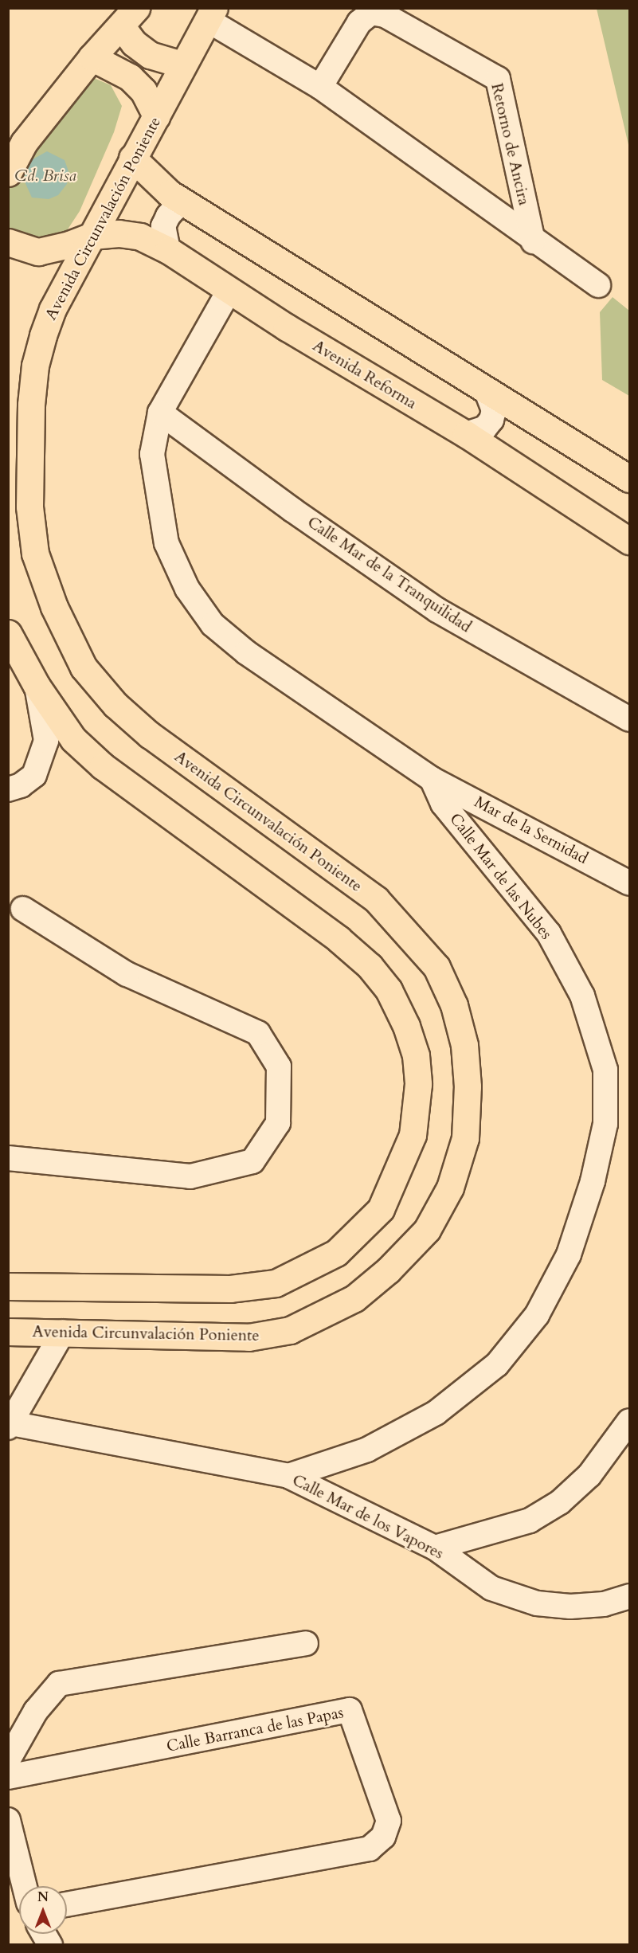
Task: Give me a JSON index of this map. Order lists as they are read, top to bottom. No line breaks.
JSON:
{"streets":{"main road":["Avenida Circunvalación Poniente","Avenida Reforma"],"street":["Retorno de Ancira","Calle Mar de la Tranquilidad","Mar de la Sernidad","Calle Mar de las Nubes","Calle Mar de los Vapores","Calle Barranca de las Papas"]},"crossings":[["Retorno de Ancira","Avenida Circunvalación Poniente"],["Avenida Circunvalación Poniente","Avenida Reforma"],["Mar de la Sernidad","Calle Mar de las Nubes"],["Calle Mar de las Nubes","Calle Mar de los Vapores"]],"water":["Cd. Brisa"],"north":"top"}
